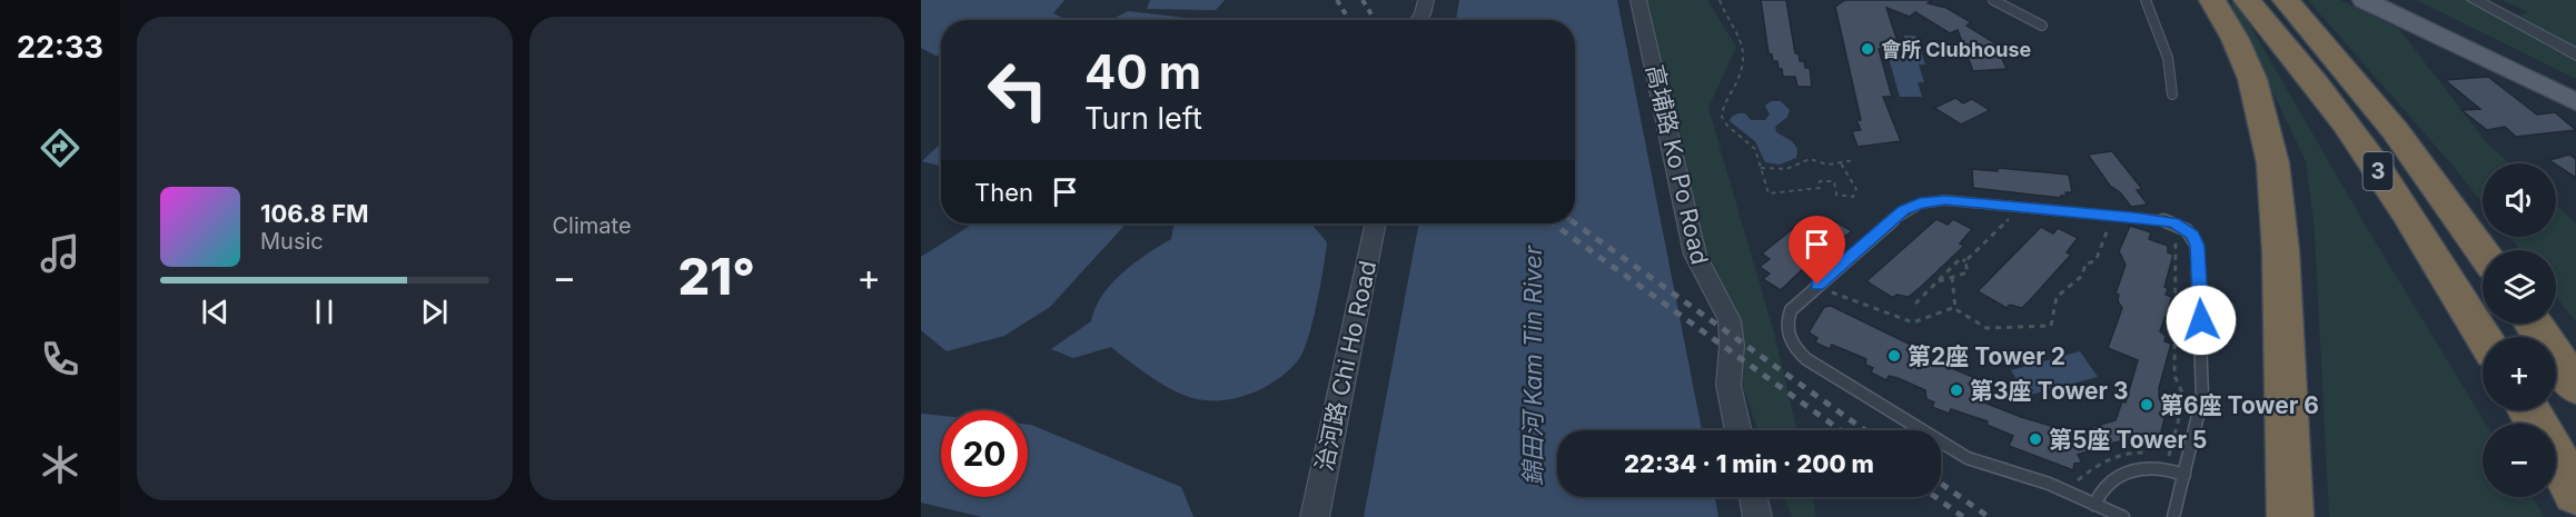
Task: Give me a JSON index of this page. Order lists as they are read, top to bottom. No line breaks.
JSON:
{"streets":{"highway":["3"],"street":["高埔路 Ko Po Road","治河路 Chi Ho Road"]},"water":["錦田河 Kam Tin River"],"places":["會所 Clubhouse","第2座 Tower 2","第3座 Tower 3","第6座 Tower 6","第5座 Tower 5"],"page":{"tabs":"22:33","tile":"Climate","turn":["40 m","Turn left"],"then":"Then","map_buttons":["+","−"],"song":["106.8 FM","Music"],"heat":["−","21°","+"],"limit":"20","trip":"22:34 · 1 min · 200 m"}}
